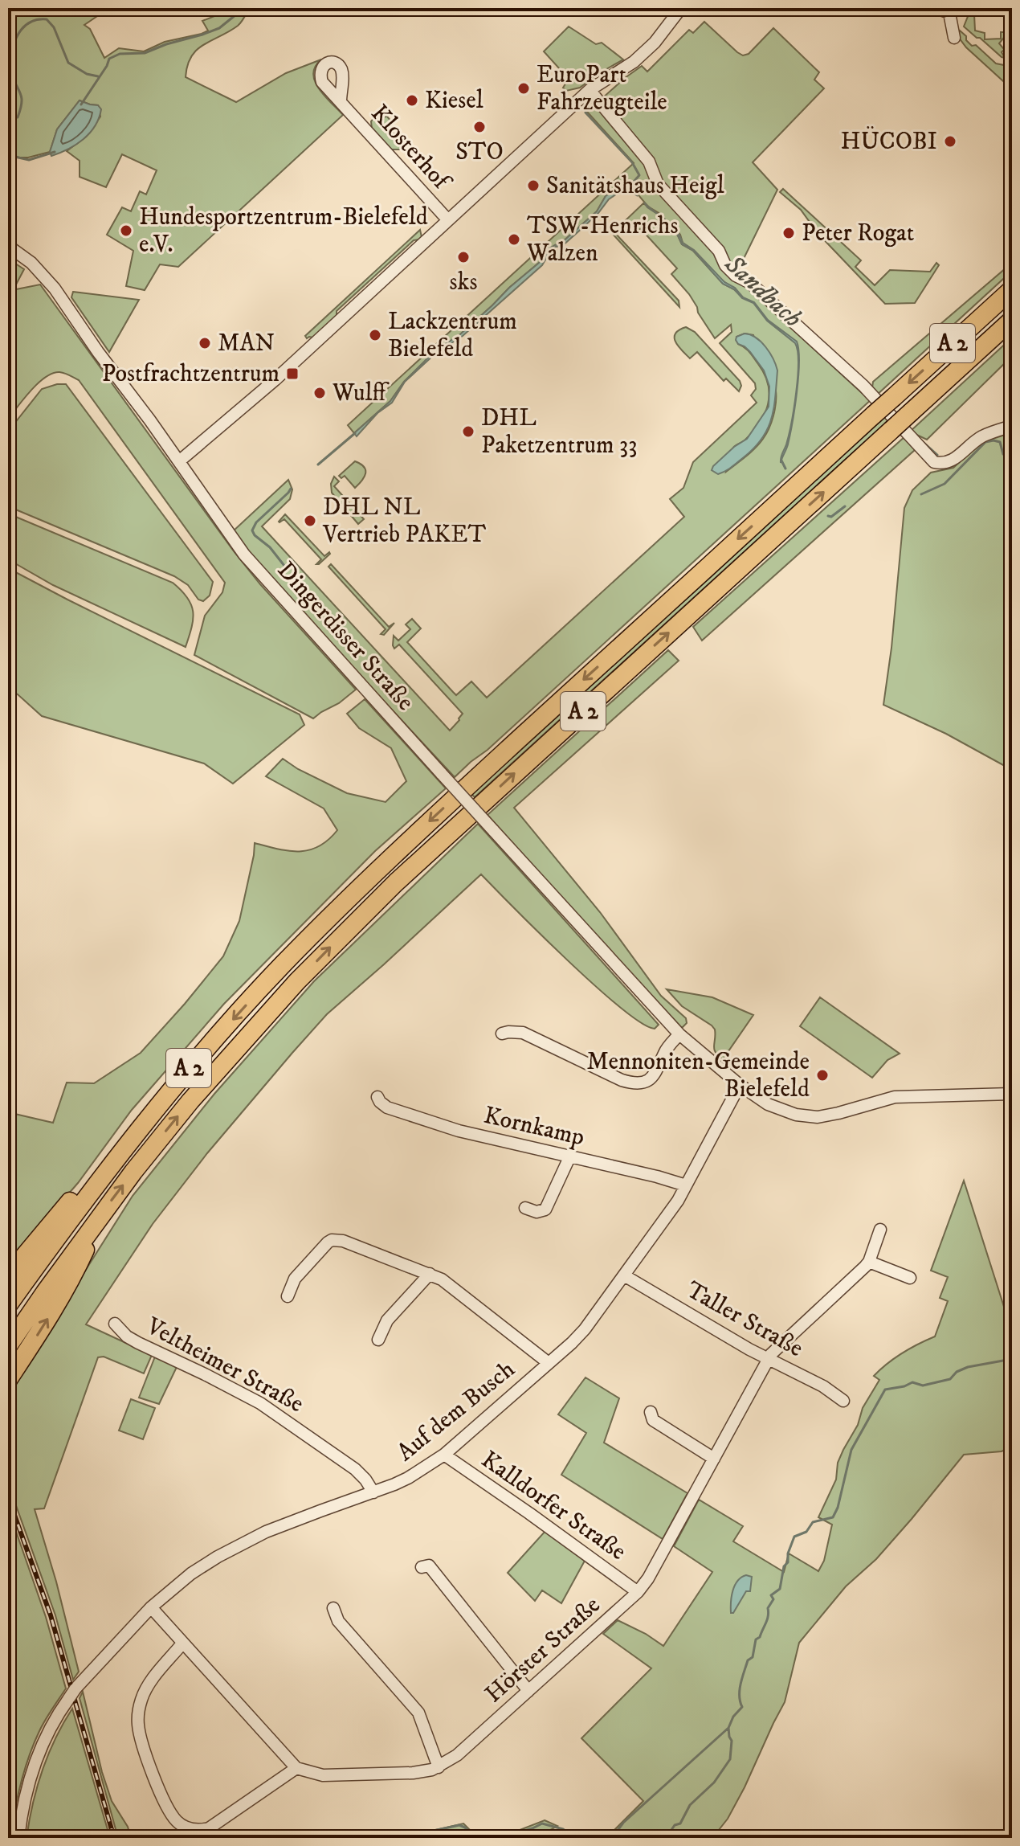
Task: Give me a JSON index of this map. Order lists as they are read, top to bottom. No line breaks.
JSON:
{"streets":{"highway":["A 2"],"street":["Klosterhof","Dingerdisser Straße","Kornkamp","Taller Straße","Veltheimer Straße","Auf dem Busch","Kalldorfer Straße","Hörster Straße"]},"crossings":[["Dingerdisser Straße","Auf dem Busch"],["Kornkamp","Auf dem Busch"],["Taller Straße","Auf dem Busch"],["Taller Straße","Hörster Straße"],["Veltheimer Straße","Auf dem Busch"],["Auf dem Busch","Kalldorfer Straße"],["Kalldorfer Straße","Hörster Straße"]],"water":["Sandbach"],"places":{"other":["EuroPart Fahrzeugteile","Kiesel","STO","HÜCOBI","Sanitätshaus Heigl","Hundesportzentrum-Bielefeld e.V.","Peter Rogat","TSW-Henrichs Walzen","sks","Lackzentrum Bielefeld","MAN","Wulff","DHL Paketzentrum 33","DHL NL Vertrieb PAKET","Mennoniten-Gemeinde Bielefeld"],"transit":["Postfrachtzentrum"]}}
